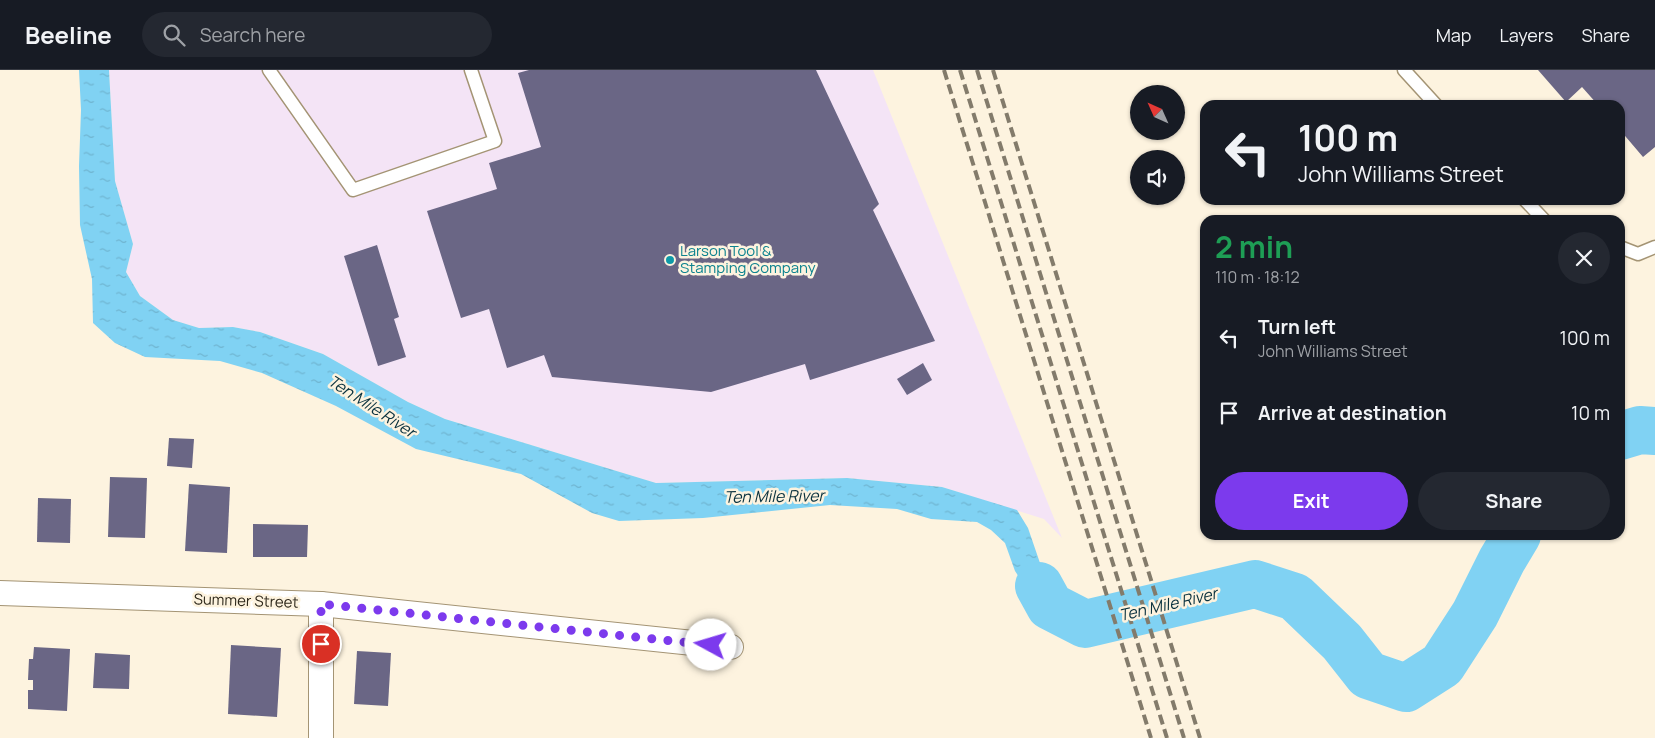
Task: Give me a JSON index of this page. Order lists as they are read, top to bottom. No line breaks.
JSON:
{"streets":{"street":["Summer Street"]},"water":["Ten Mile River"],"places":["Larson Tool & Stamping Company"],"north":"top left","page":{"header":"Beeline","search":"Search here","nav":["Map","Layers","Share"],"turn":["100 m","John Williams Street"],"heading":["2 min","110 m · 18:12"],"list":[{"name":"Turn left","note":"John Williams Street","value":"100 m"},{"name":"Arrive at destination","value":"10 m"}],"buttons":["Exit","Share"]}}
